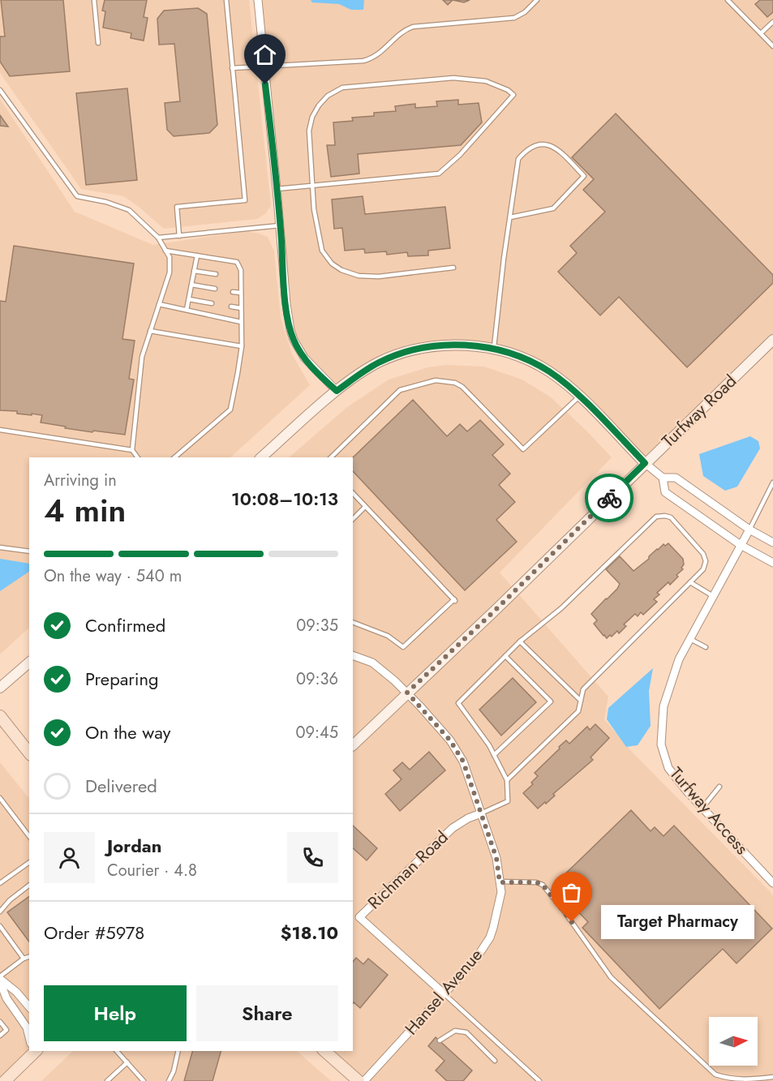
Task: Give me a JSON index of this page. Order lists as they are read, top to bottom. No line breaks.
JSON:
{"streets":{"main road":["Turfway Road"],"street":["Turfway Access","Richman Road","Hansel Avenue"]},"crossings":[["Turfway Road","Hansel Avenue"],["Richman Road","Hansel Avenue"]],"places":["Target Pharmacy"],"north":"right","page":{"heading":["4 min","Arriving in","10:08–10:13"],"panel":["Jordan","Courier · 4.8","Order #5978","$18.10"],"bar":"On the way · 540 m","list":[["Confirmed","09:35"],["Preparing","09:36"],["On the way","09:45"],"Delivered"],"bubble":"Target Pharmacy","buttons":["Help","Share"]}}
